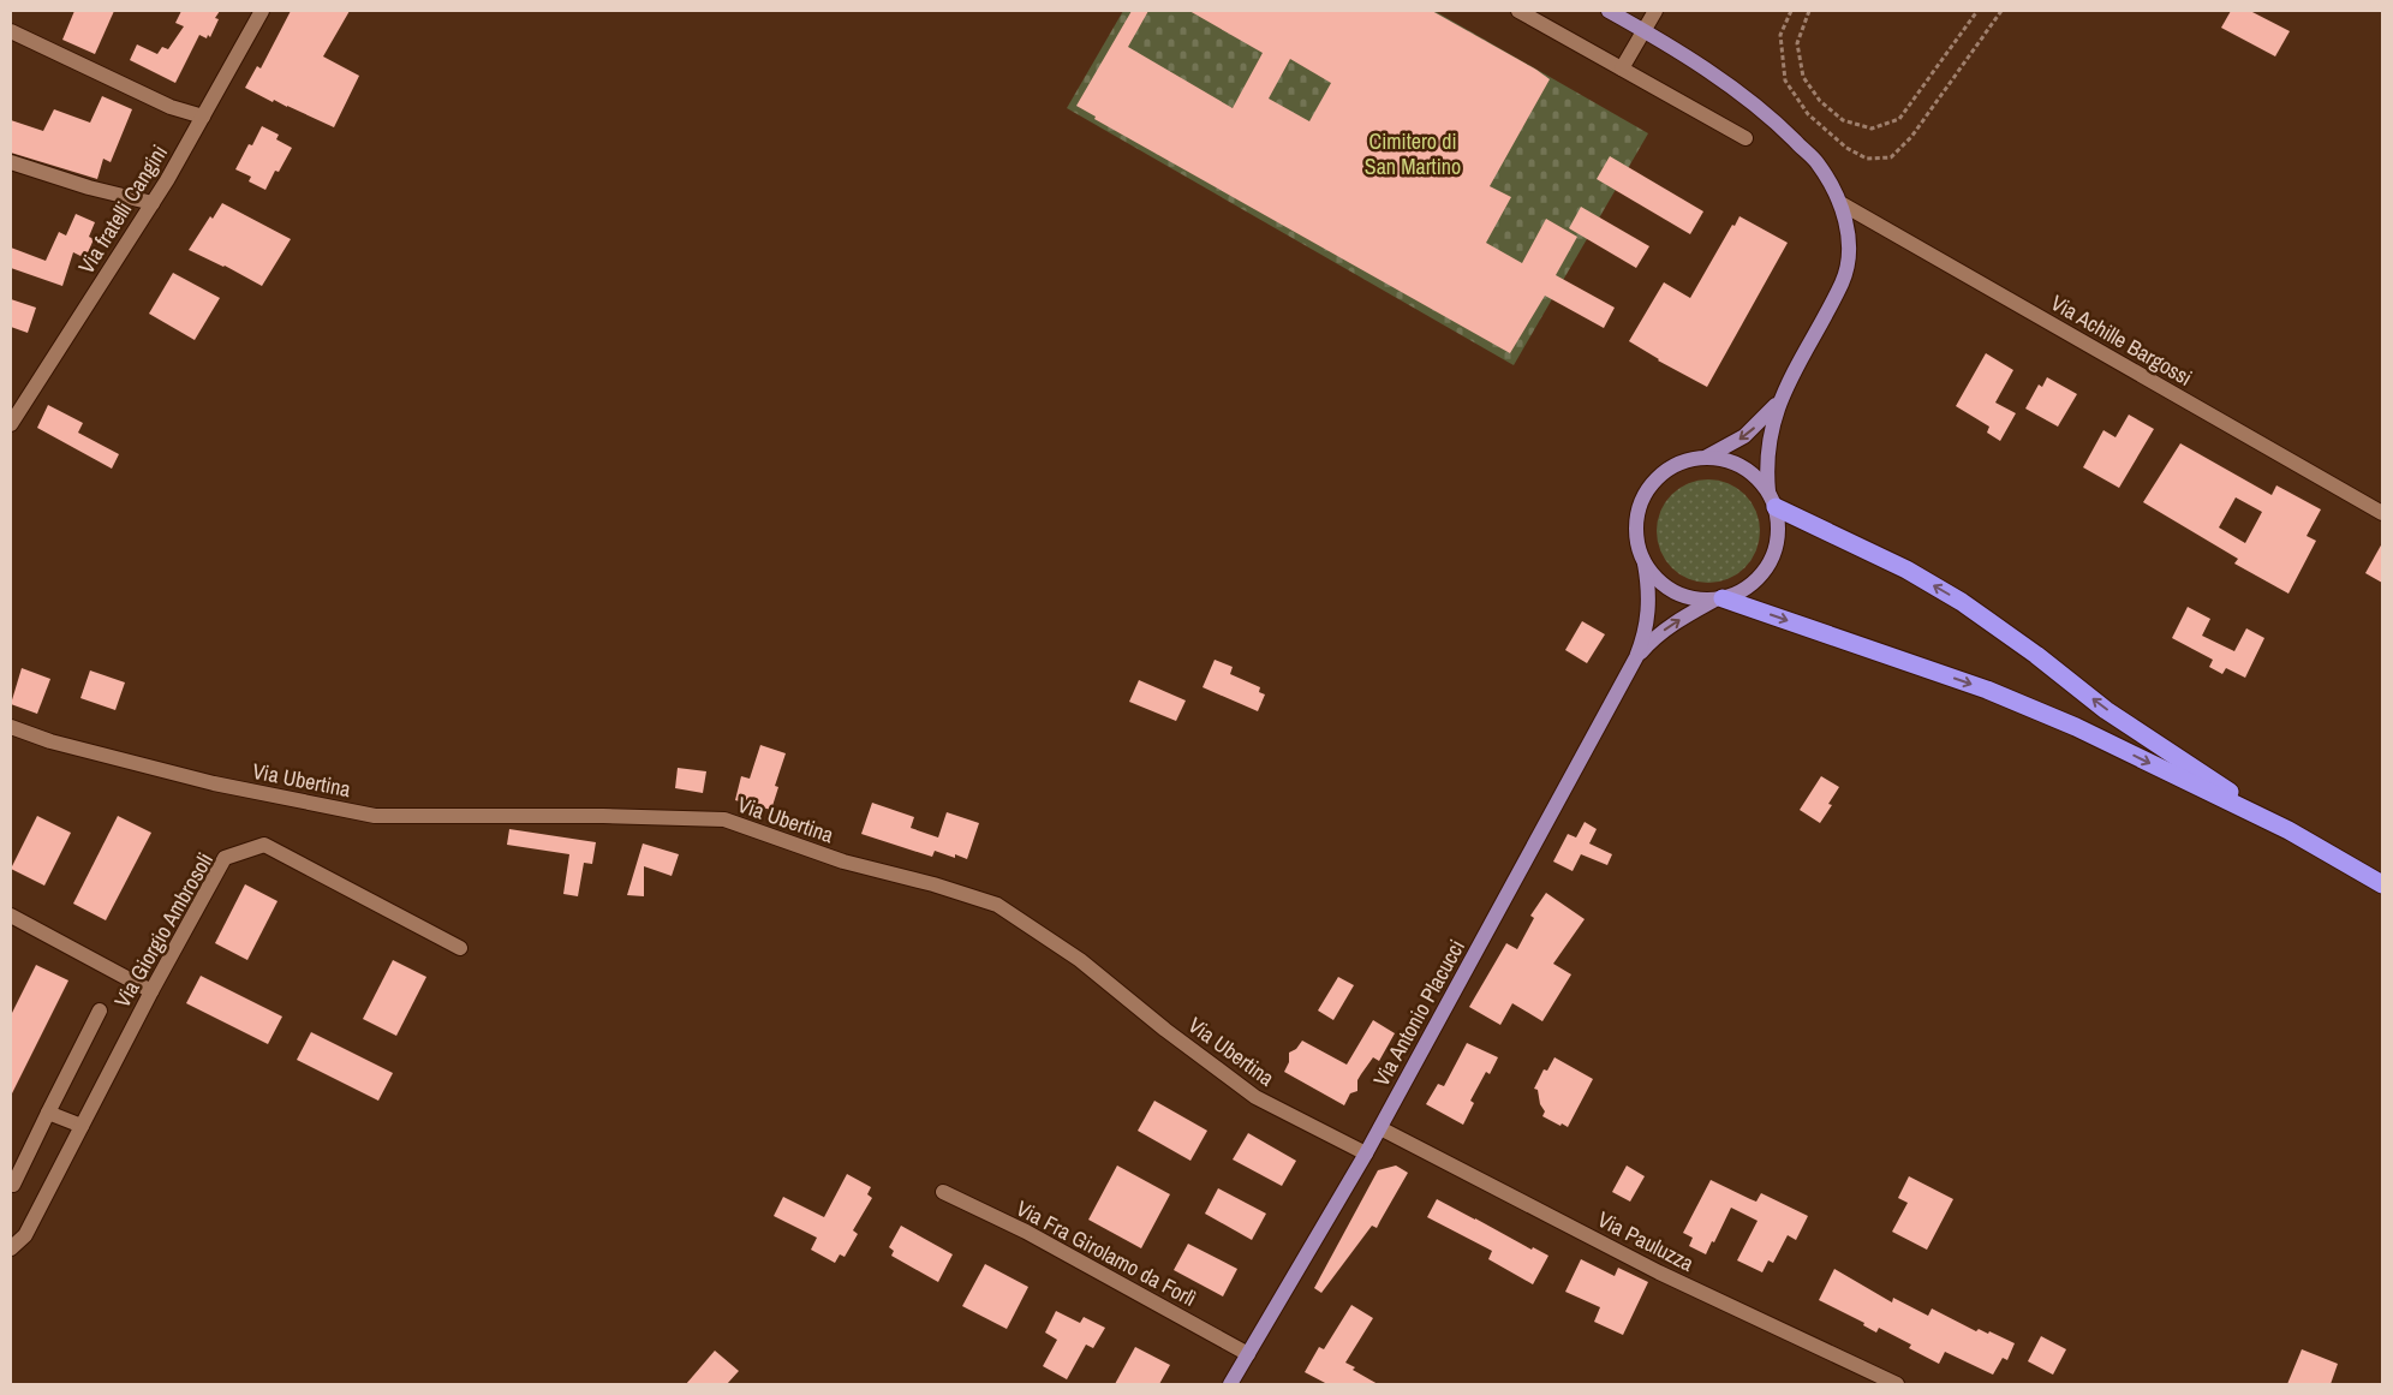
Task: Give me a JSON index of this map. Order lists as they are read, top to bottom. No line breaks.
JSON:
{"streets":{"main road":["Via Antonio Placucci"],"street":["Via fratelli Cangini","Via Achille Bargossi","Via Ubertina","Via Giorgio Ambrosoli","Via Pauluzza","Via Fra Girolamo da Forlì"]},"crossings":[["Via Achille Bargossi","Via Antonio Placucci"],["Via Ubertina","Via Antonio Placucci"],["Via Antonio Placucci","Via Pauluzza"],["Via Antonio Placucci","Via Fra Girolamo da Forlì"]],"parks":["Cimitero di San Martino"]}
